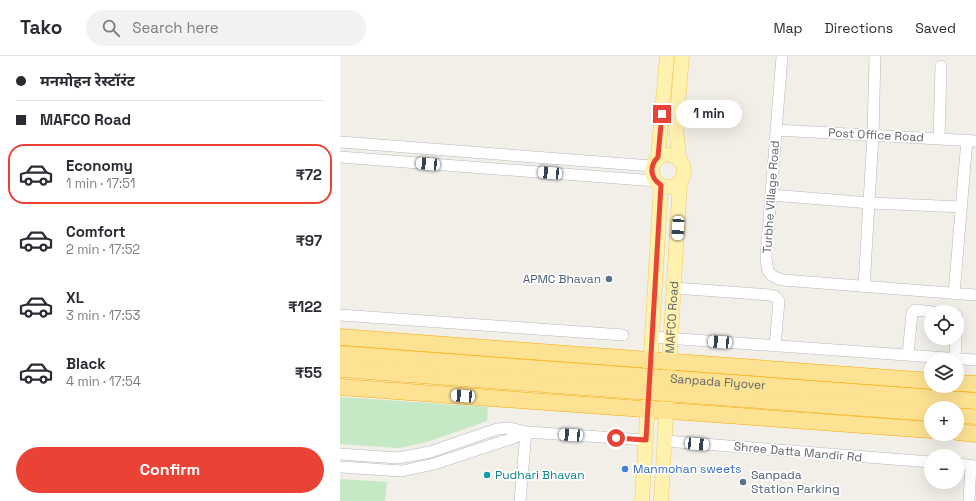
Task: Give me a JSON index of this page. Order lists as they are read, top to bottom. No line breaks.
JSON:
{"streets":{"highway":["Sanpada Flyover"],"main road":["MAFCO Road"],"street":["Post Office Road","Turbhe Village Road","Shree Datta Mandir Rd"]},"crossings":[["Post Office Road","Turbhe Village Road"],["MAFCO Road","Shree Datta Mandir Rd"]],"places":["APMC Bhavan","Manmohan sweets","Pudhari Bhavan","Sanpada Station Parking"],"page":{"header":"Tako","search":"Search here","nav":["Map","Directions","Saved"],"banner":["मनमोहन रेस्टॉरंट","MAFCO Road"],"bubble":"1 min","list":[{"name":"Economy","note":"1 min · 17:51","value":"₹72"},{"name":"Comfort","note":"2 min · 17:52","value":"₹97"},{"name":"XL","note":"3 min · 17:53","value":"₹122"},{"name":"Black","note":"4 min · 17:54","value":"₹55"}],"map_buttons":["+","−"],"buttons":"Confirm"}}
